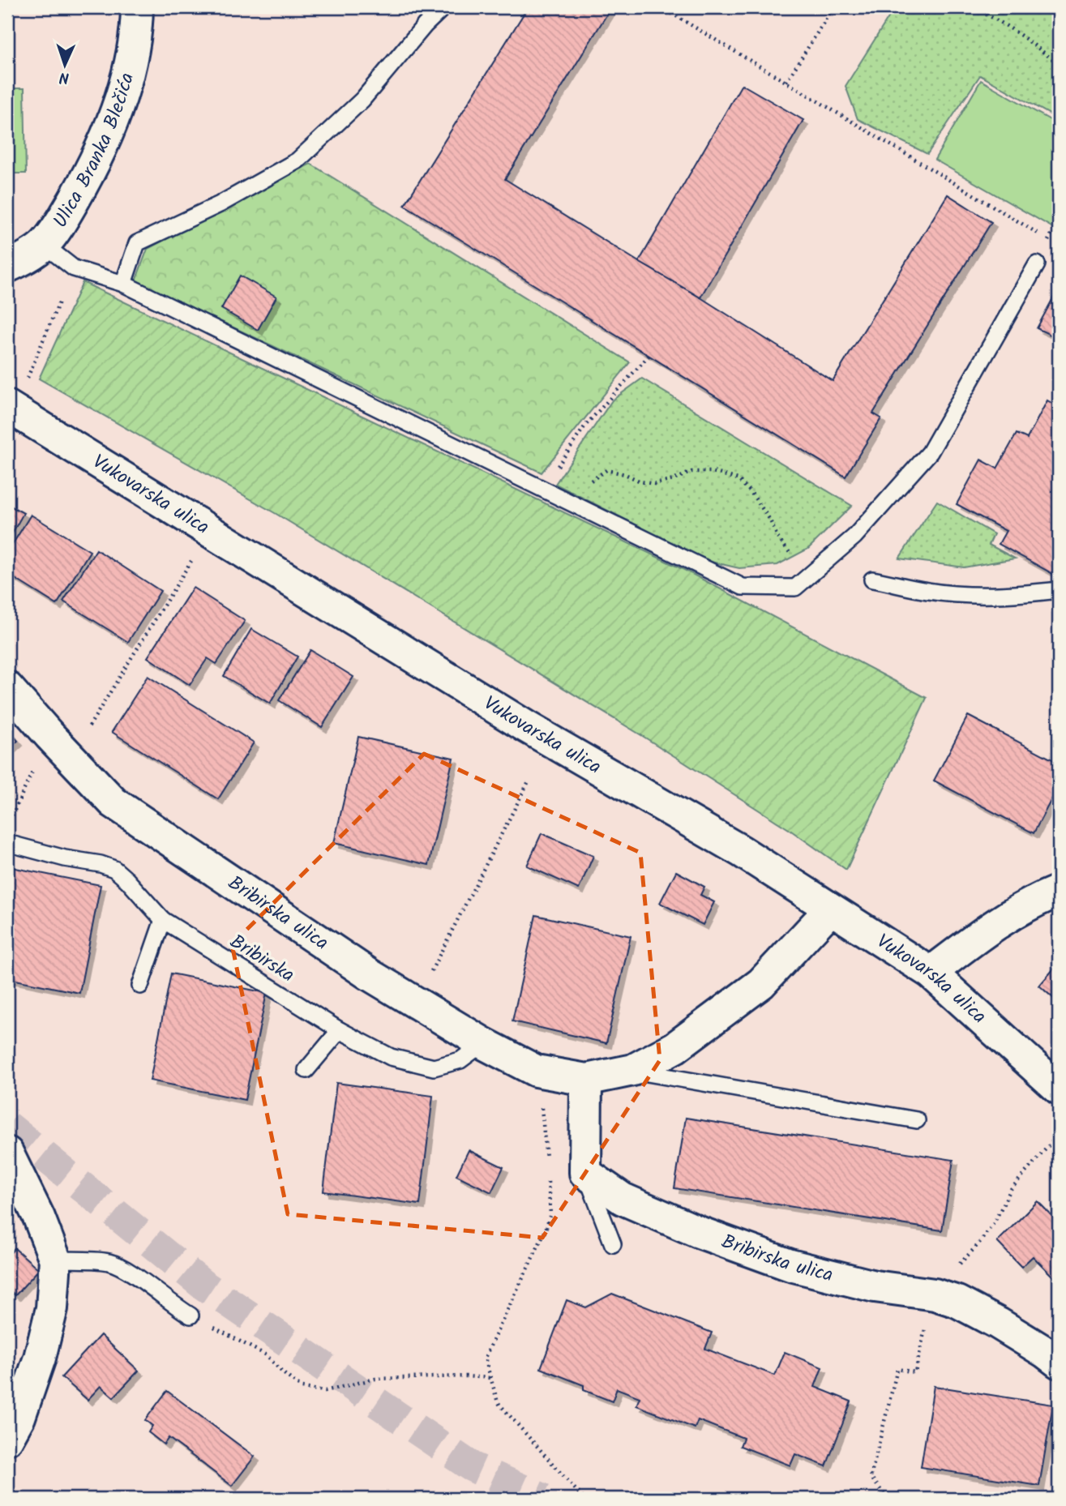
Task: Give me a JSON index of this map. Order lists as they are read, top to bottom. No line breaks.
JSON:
{"streets":{"street":["Ulica Branka Blečića","Vukovarska ulica","Bribirska ulica"],"lane":["Bribirska"]},"crossings":[["Vukovarska ulica","Bribirska ulica"],["Bribirska ulica","Bribirska"]],"north":"bottom"}
